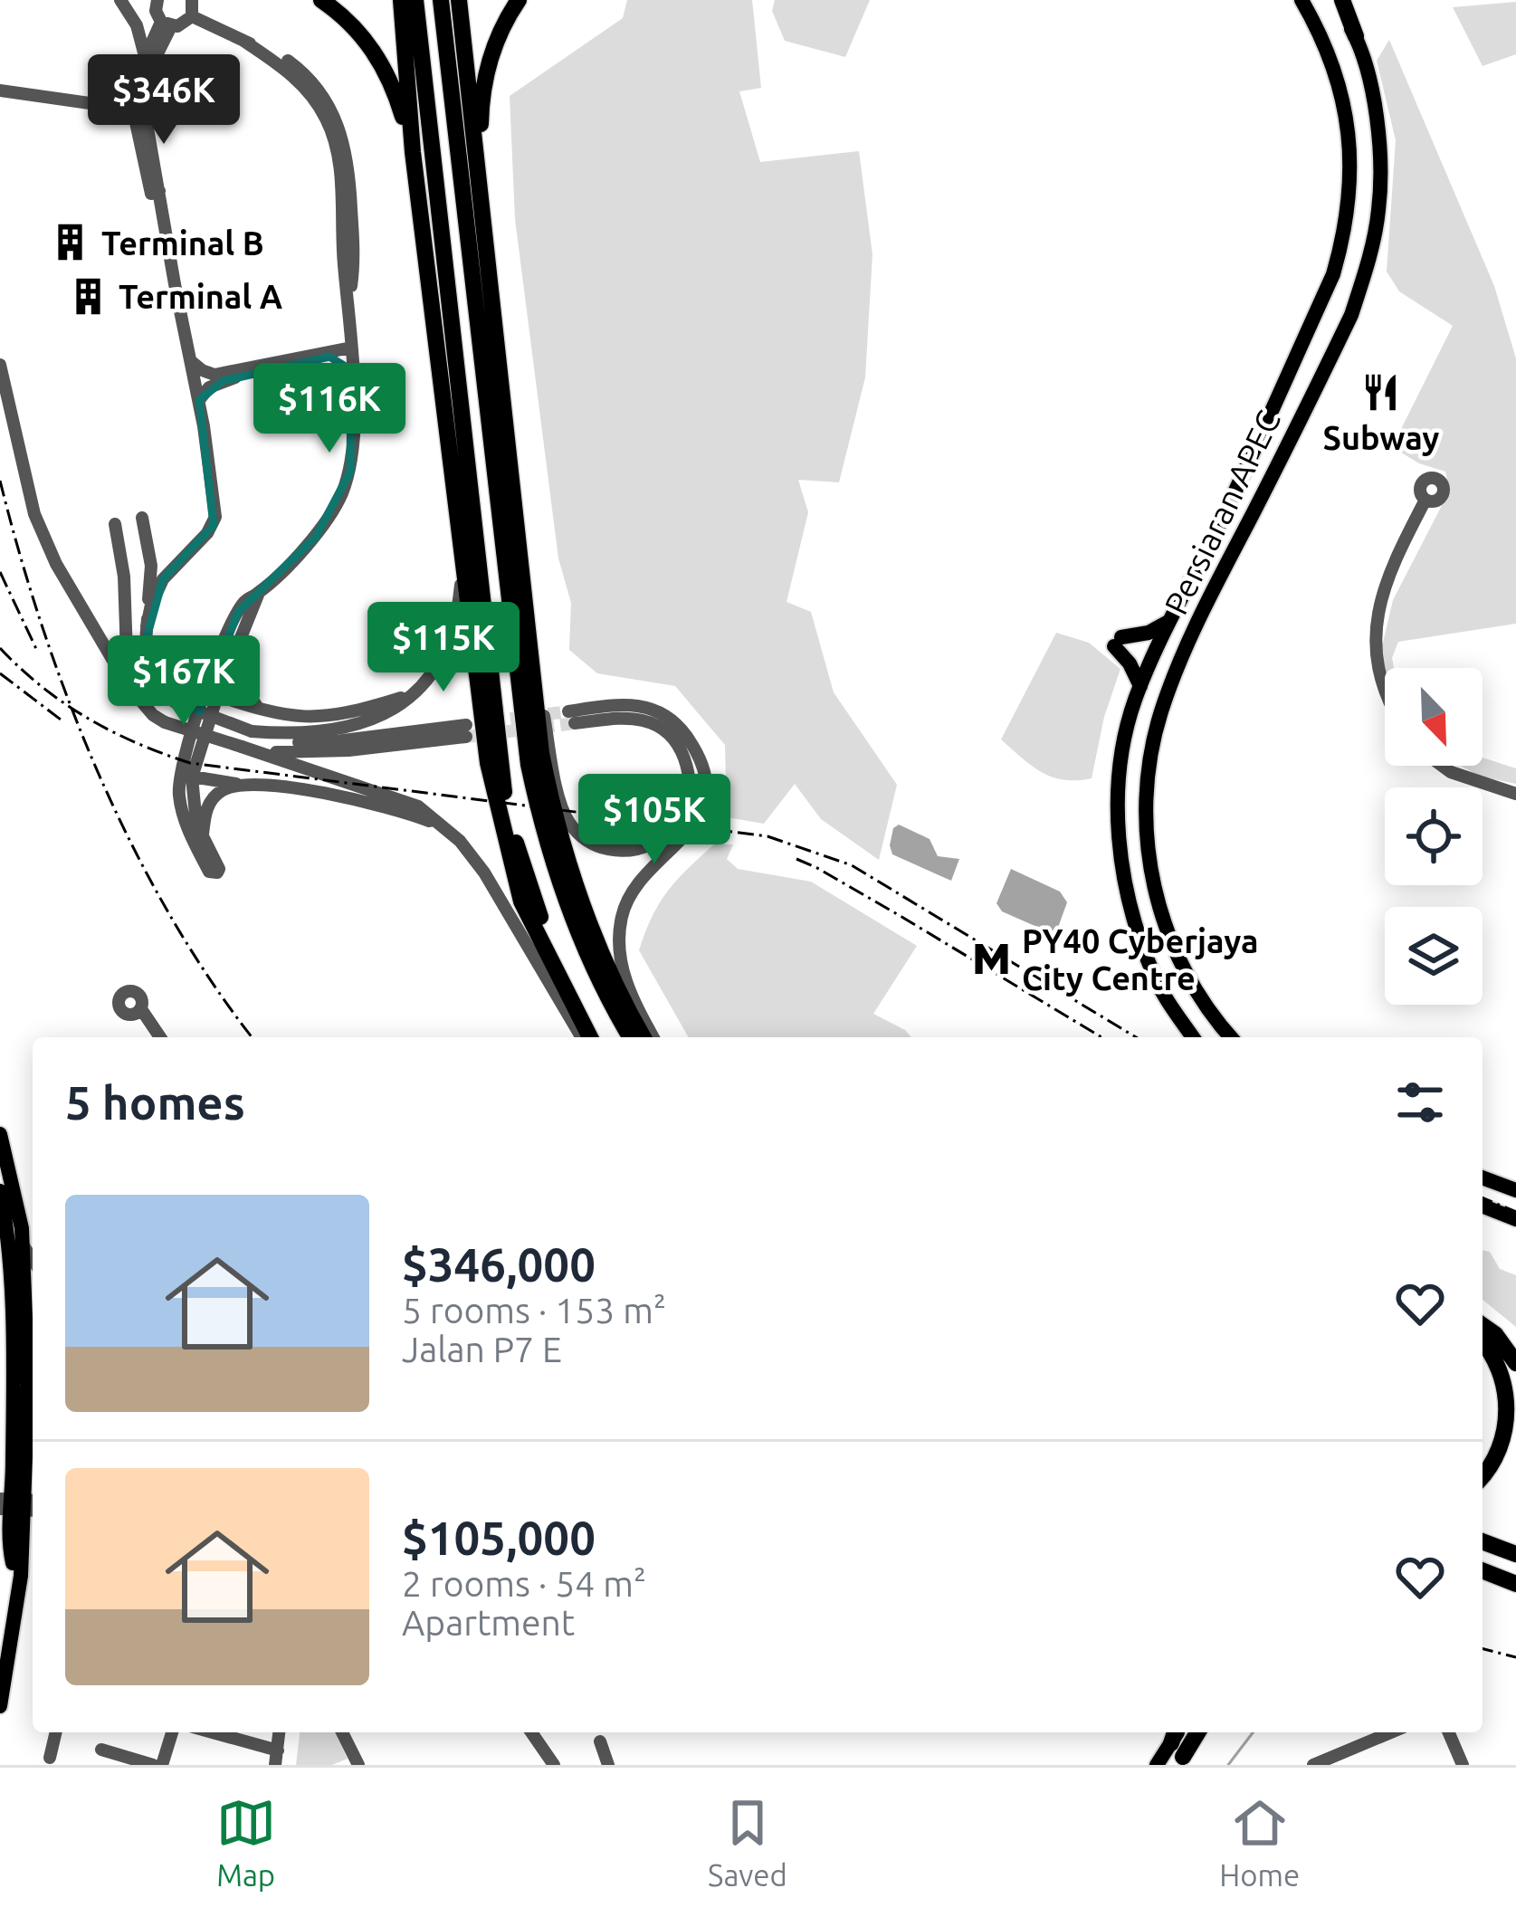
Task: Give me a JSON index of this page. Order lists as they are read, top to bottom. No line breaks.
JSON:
{"streets":{"main road":["Persiaran APEC"]},"places":{"building":["Terminal B","Terminal A"],"restaurant":["Subway"],"metro station":["PY40 Cyberjaya City Centre"]},"north":"bottom right","page":{"price":["$346K","$116K","$115K","$167K","$105K"],"heading":"5 homes","list":[{"name":"$346,000","note":"5 rooms · 153 m² · Jalan P7 E"},{"name":"$105,000","note":"2 rooms · 54 m² · Apartment"}],"tabs":["Map","Saved","Home"]}}
